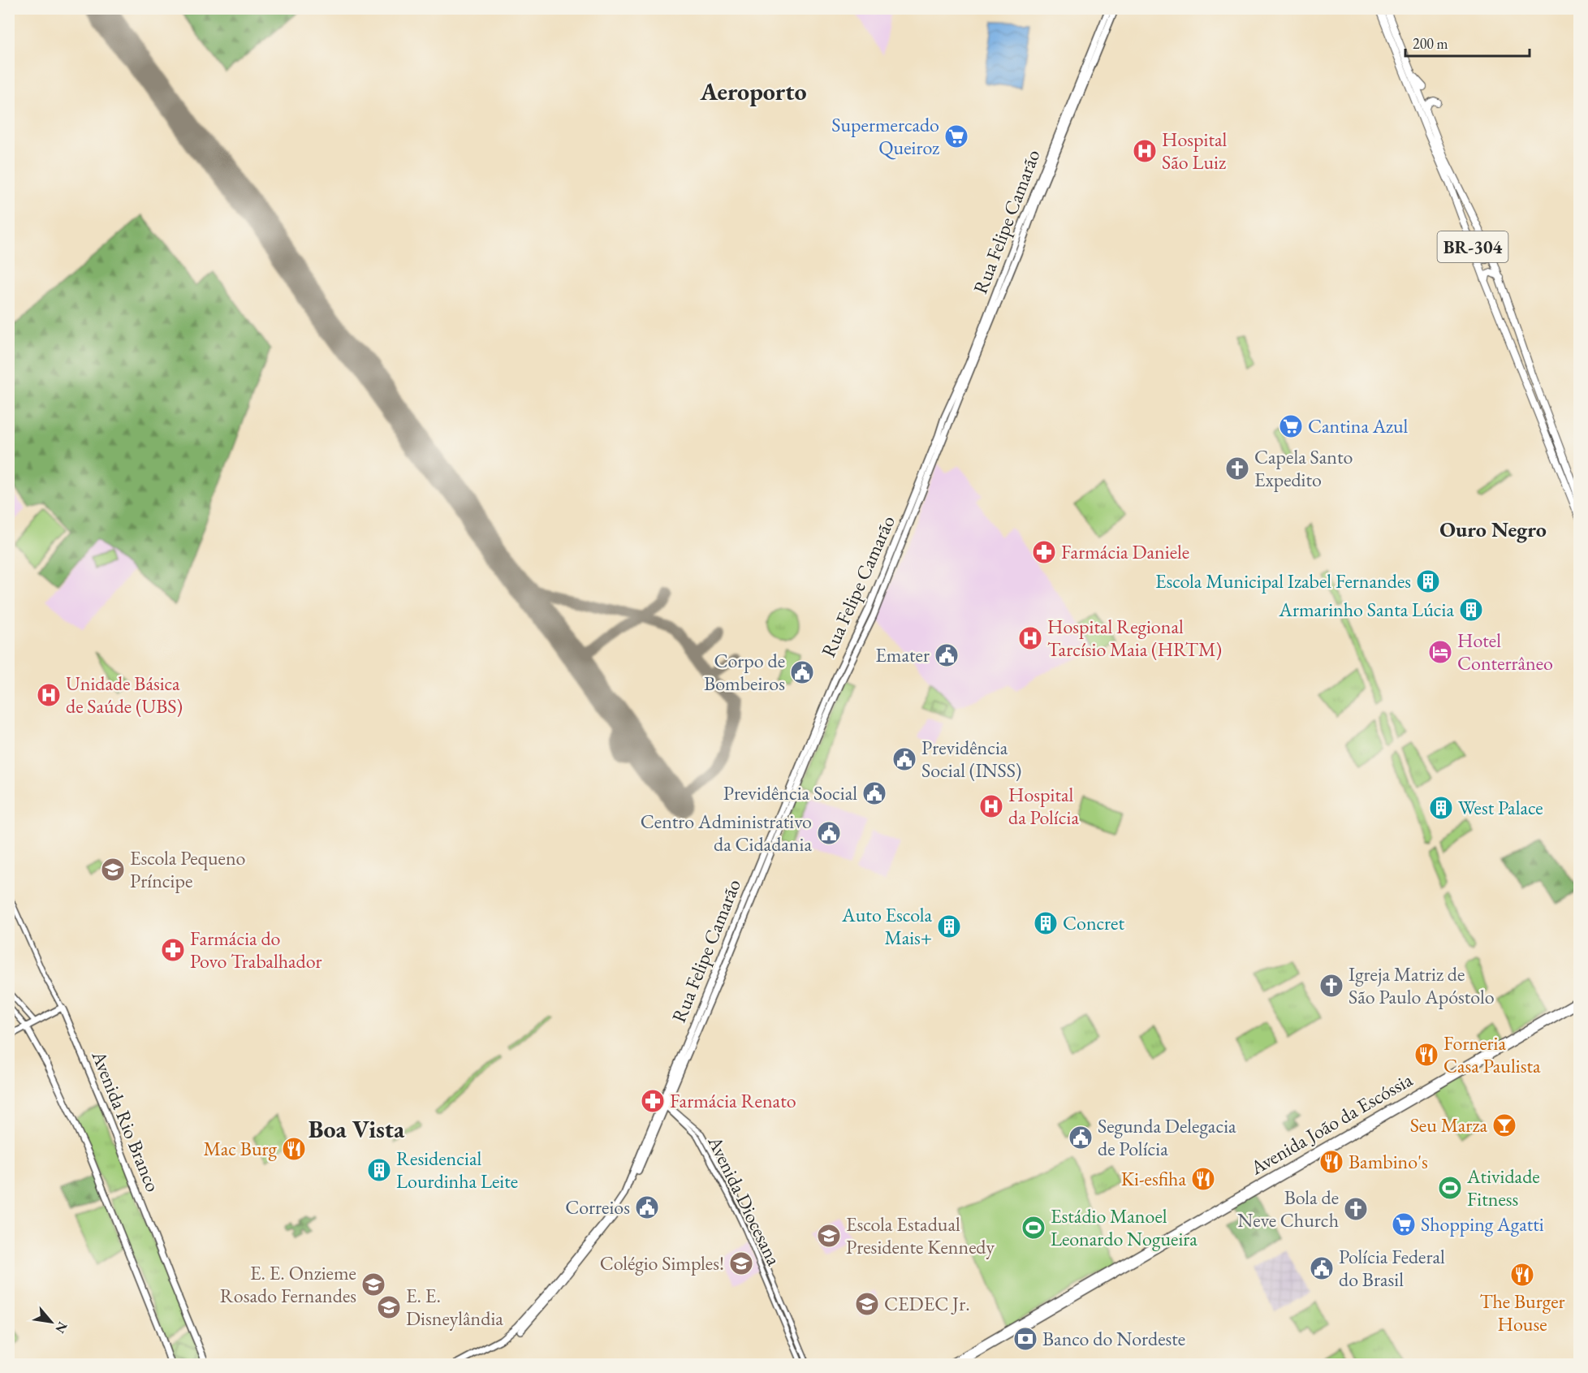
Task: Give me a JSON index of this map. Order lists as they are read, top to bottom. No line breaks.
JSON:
{"streets":{"highway":["BR-304"],"main road":["Rua Felipe Camarão","Avenida Rio Branco","Avenida João da Escóssia"],"street":["Avenida Diocesana"]},"crossings":[["Rua Felipe Camarão","Avenida Diocesana"]],"districts":["Aeroporto","Ouro Negro","Boa Vista"],"places":{"supermarket":["Supermercado Queiroz","Cantina Azul","Shopping Agatti"],"hospital":["Hospital São Luiz","Hospital Regional Tarcísio Maia (HRTM)","Unidade Básica de Saúde (UBS)","Hospital da Polícia"],"church":["Capela Santo Expedito","Igreja Matriz de São Paulo Apóstolo","Bola de Neve Church"],"pharmacy":["Farmácia Daniele","Farmácia do Povo Trabalhador","Farmácia Renato"],"building":["Escola Municipal Izabel Fernandes","Armarinho Santa Lúcia","West Palace","Concret","Auto Escola Mais+","Residencial Lourdinha Leite"],"hotel":["Hotel Conterrâneo"],"public building":["Emater","Corpo de Bombeiros","Previdência Social (INSS)","Previdência Social","Centro Administrativo da Cidadania","Segunda Delegacia de Polícia","Correios","Polícia Federal do Brasil"],"school or university":["Escola Pequeno Príncipe","Escola Estadual Presidente Kennedy","Colégio Simples!","E. E. Onzieme Rosado Fernandes","CEDEC Jr.","E. E. Disneylândia"],"restaurant":["Forneria Casa Paulista","Mac Burg","Bambino's","Ki-esfiha","The Burger House"],"bar":["Seu Marza"],"sports":["Atividade Fitness","Estádio Manoel Leonardo Nogueira"],"bank":["Banco do Nordeste"]},"scale_bar":"200 m","north":"bottom right"}
